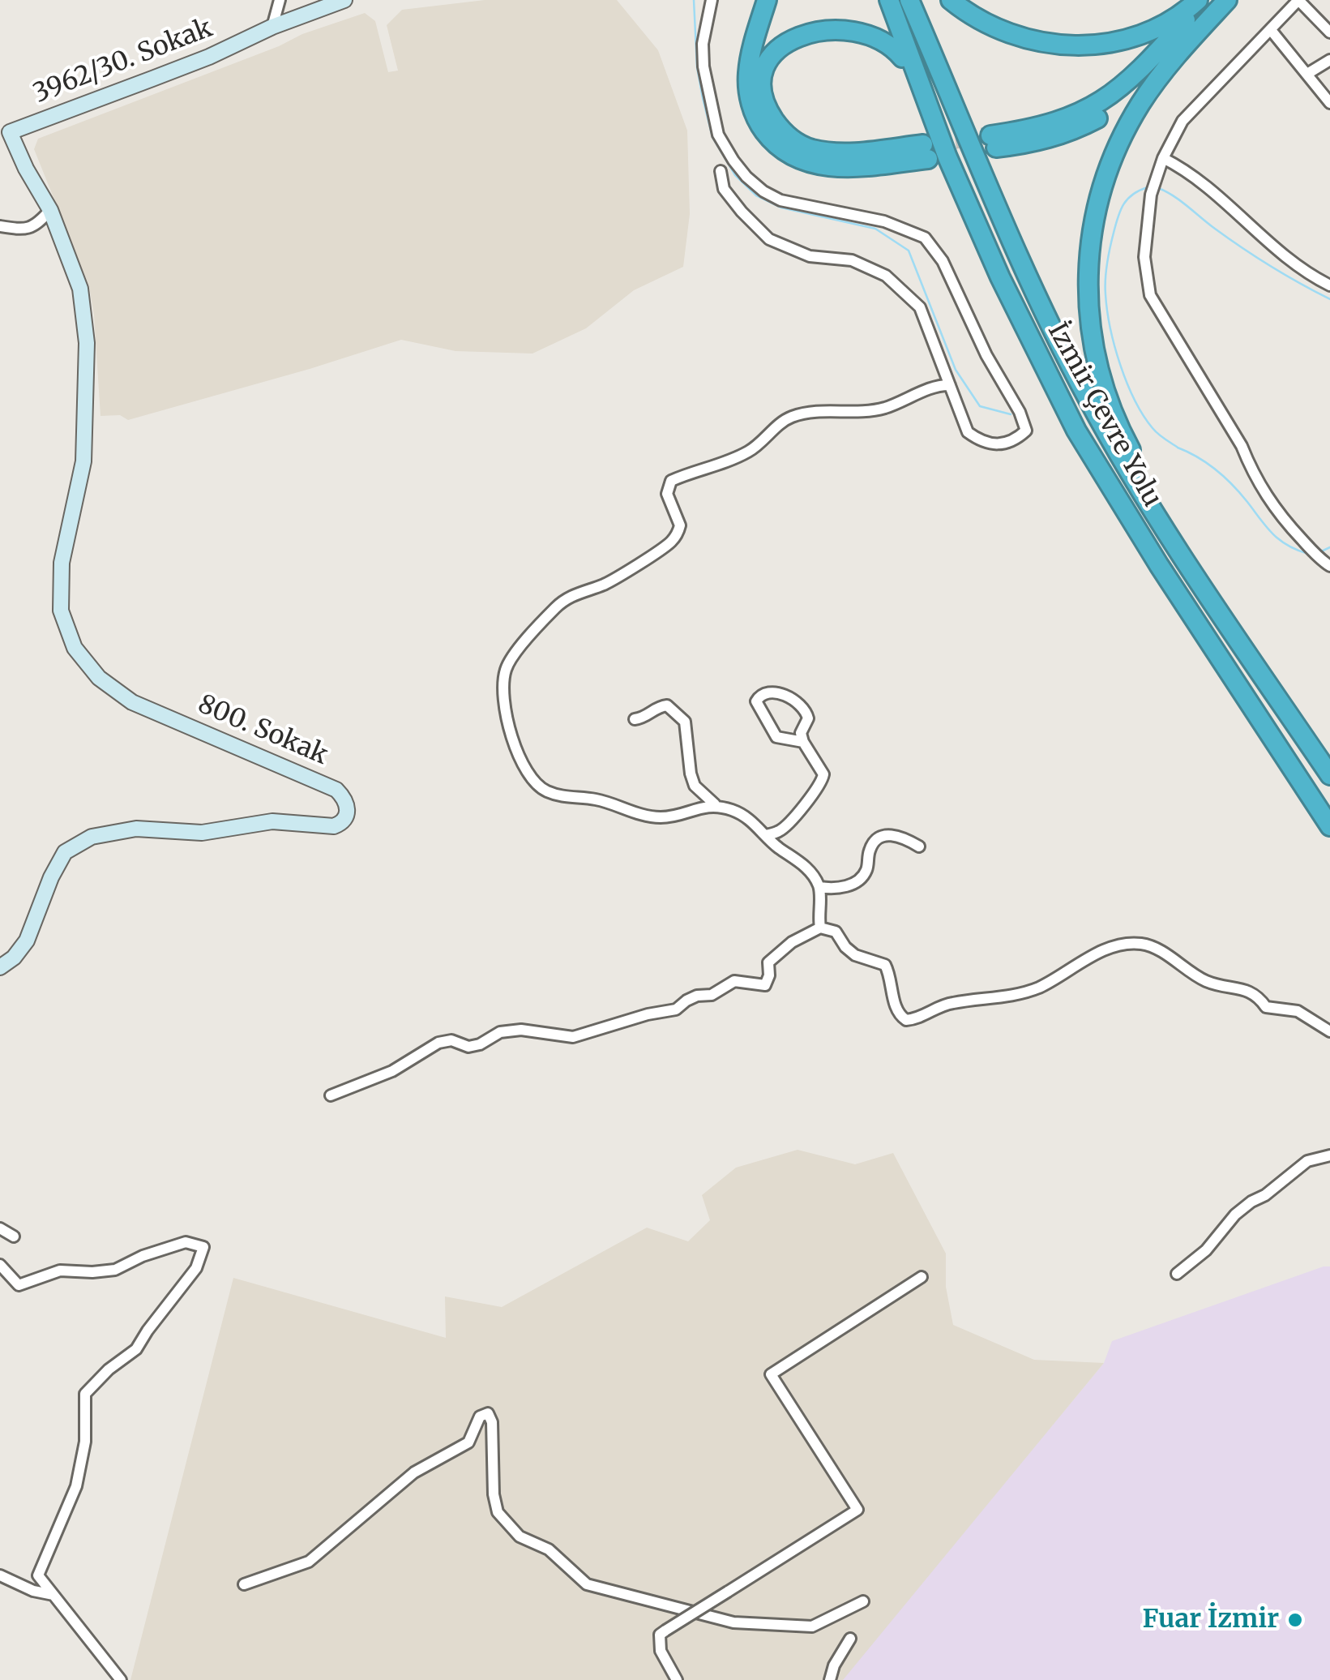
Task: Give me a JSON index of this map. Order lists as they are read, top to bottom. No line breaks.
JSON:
{"streets":{"highway":["İzmir Çevre Yolu"],"main road":["3962/30. Sokak","800. Sokak"]},"crossings":[["3962/30. Sokak","800. Sokak"]],"places":["Fuar İzmir"]}
